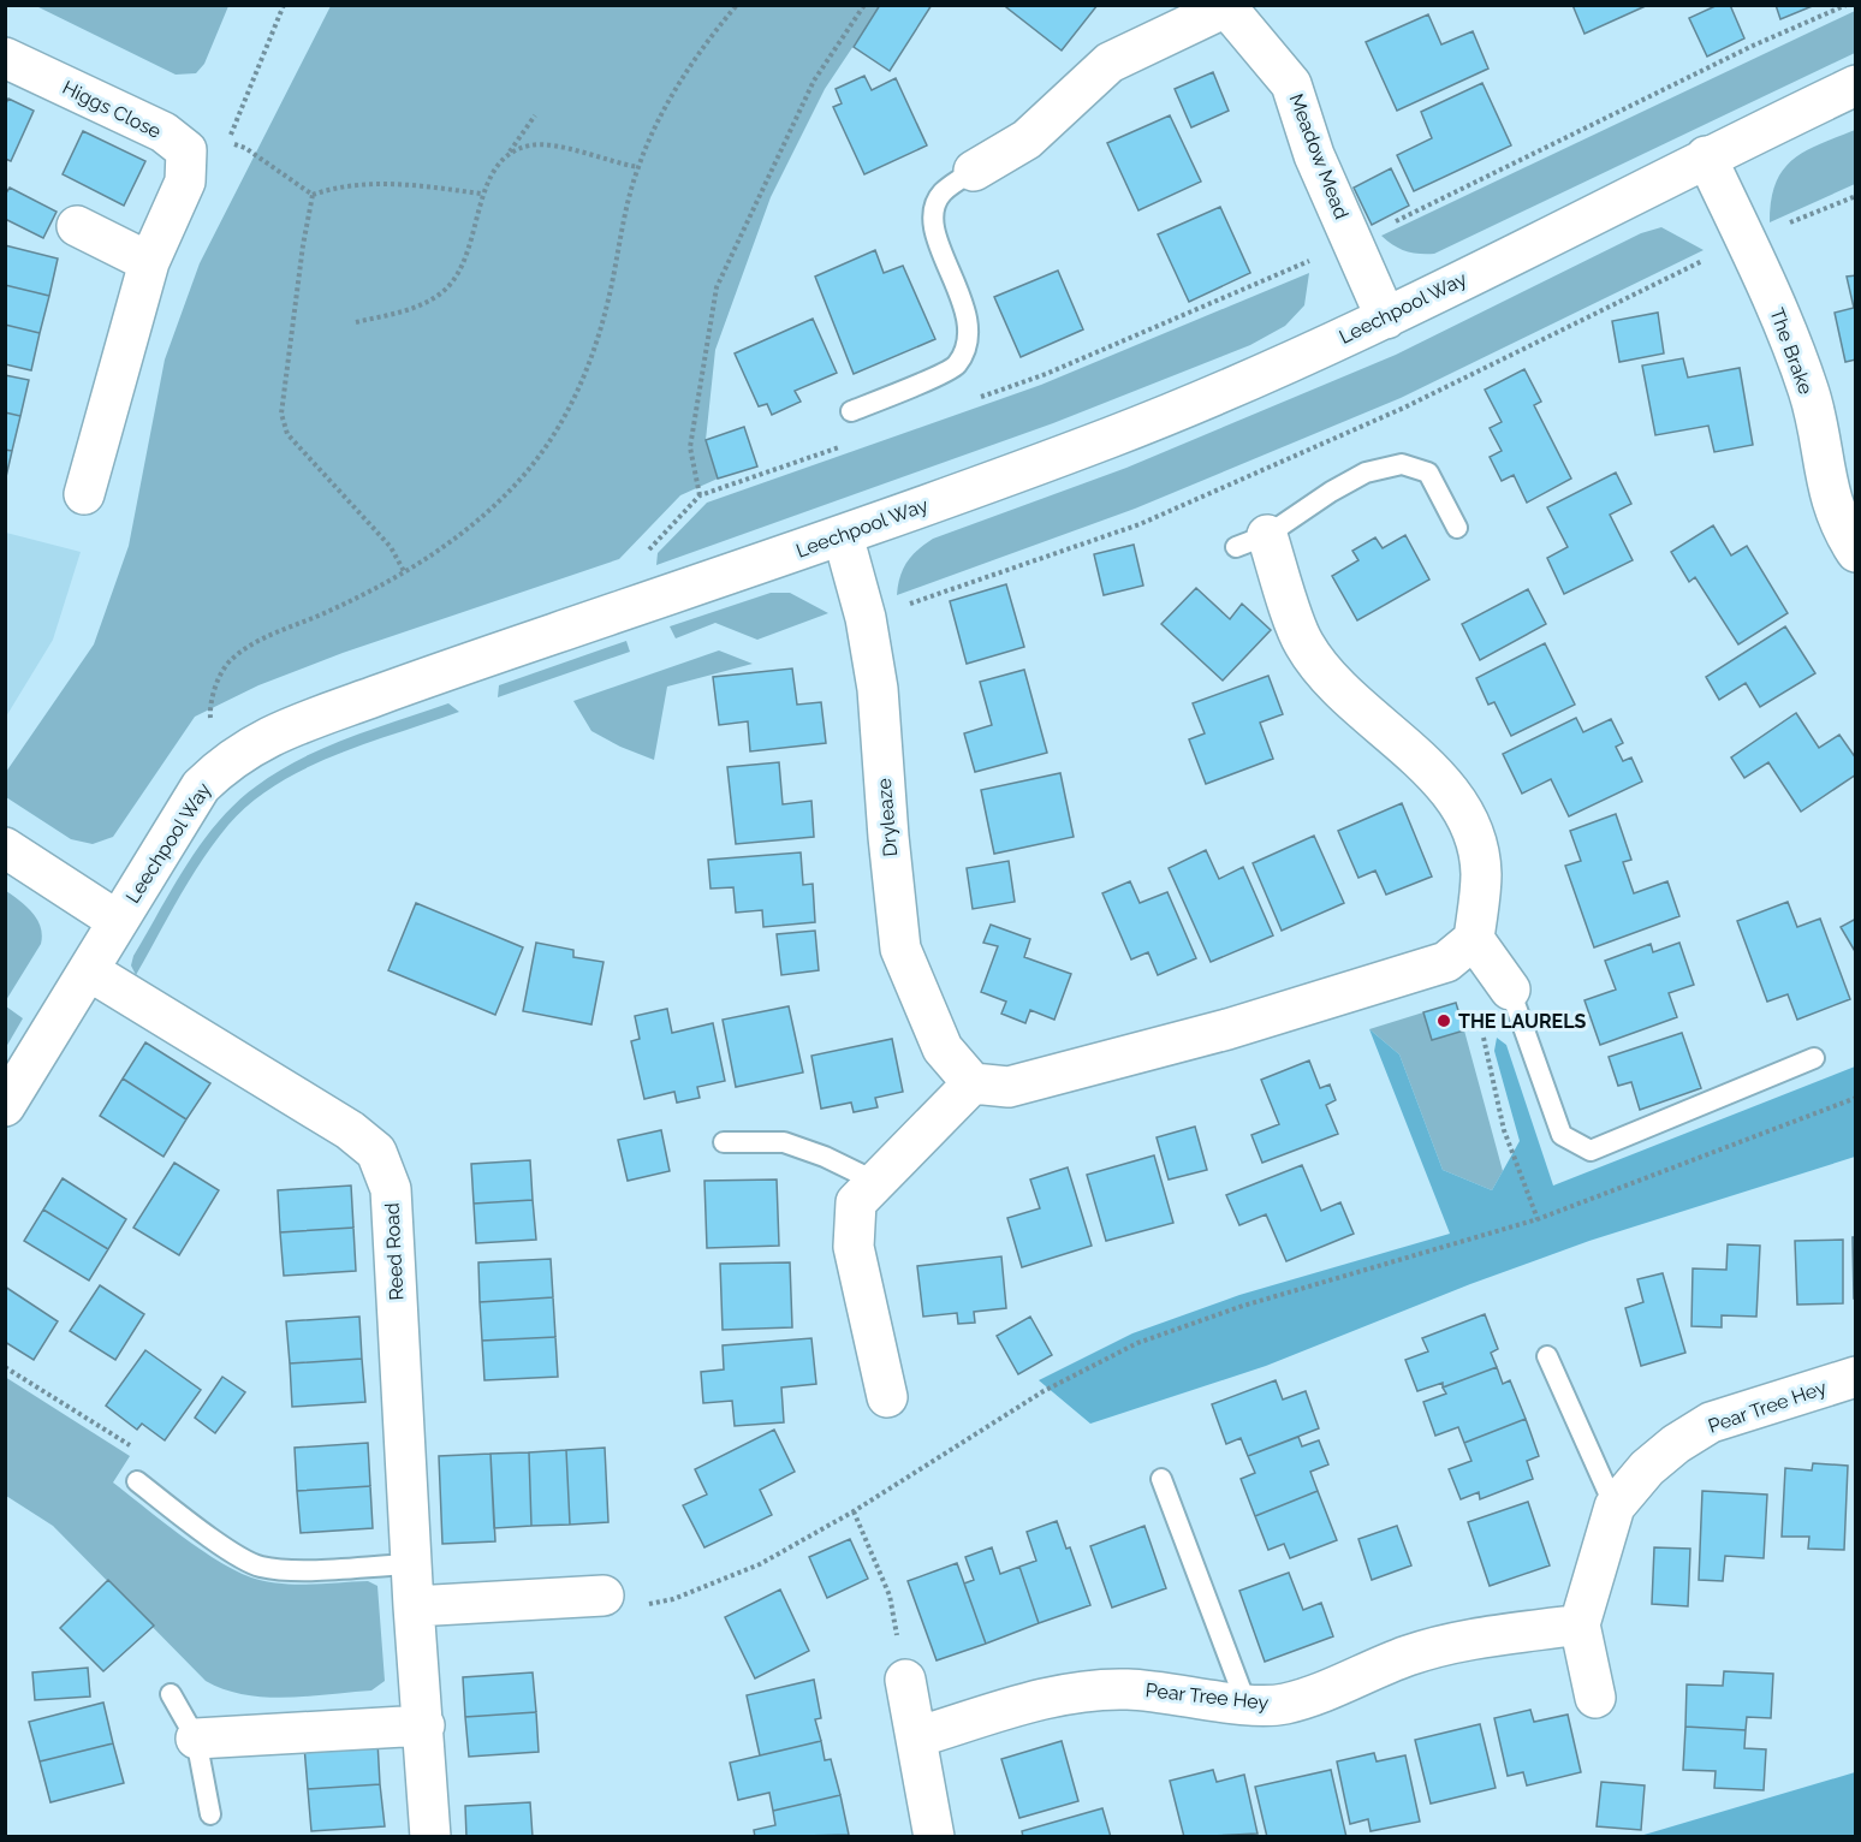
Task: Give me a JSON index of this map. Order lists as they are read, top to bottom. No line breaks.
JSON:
{"streets":{"street":["Higgs Close","Meadow Mead","Leechpool Way","The Brake","Dryleaze","Reed Road","Pear Tree Hey"]},"crossings":[["Meadow Mead","Leechpool Way"],["Leechpool Way","The Brake"],["Leechpool Way","Dryleaze"],["Leechpool Way","Reed Road"]],"places":["THE LAURELS"]}
